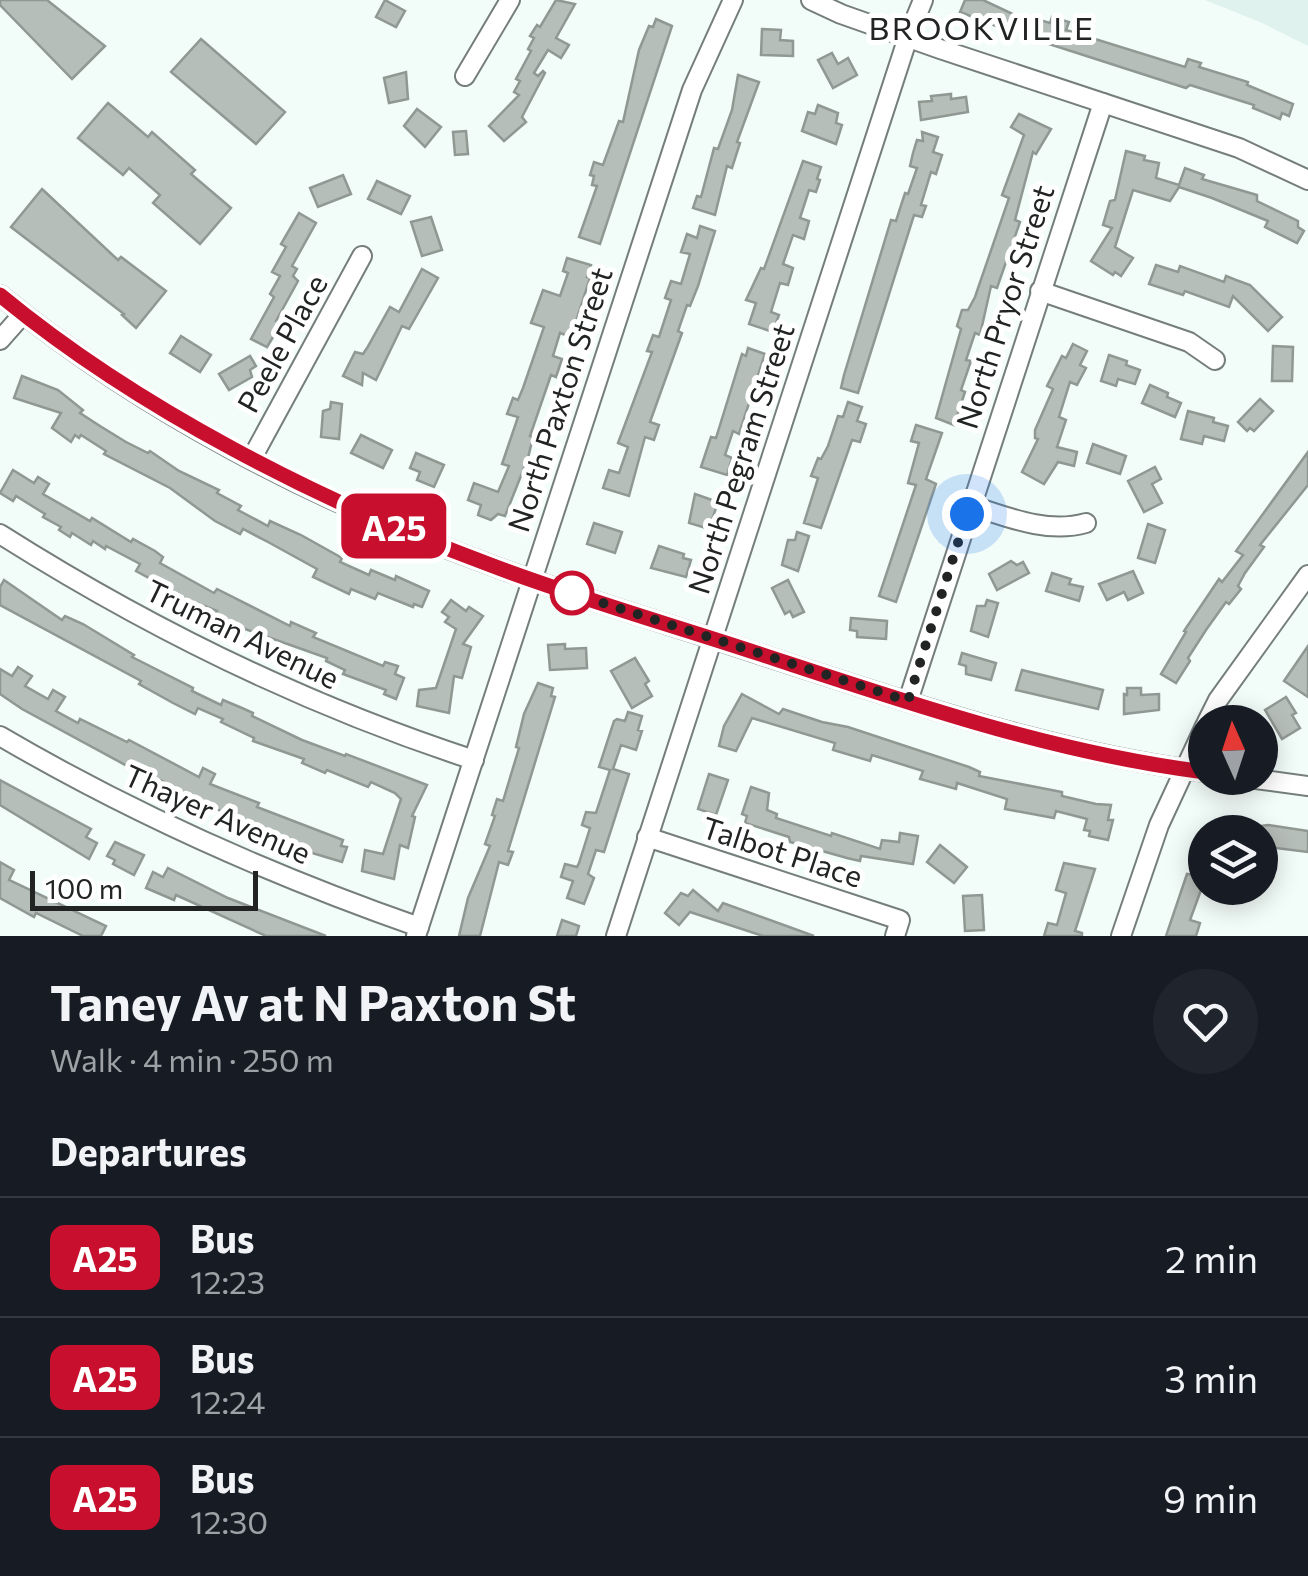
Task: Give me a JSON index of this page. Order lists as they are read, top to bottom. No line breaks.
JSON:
{"streets":{"street":["North Pryor Street","Peele Place","North Paxton Street","North Pegram Street","Truman Avenue","Thayer Avenue","Talbot Place"]},"crossings":[["North Paxton Street","Truman Avenue"],["North Paxton Street","Thayer Avenue"],["North Pegram Street","Talbot Place"]],"districts":["BROOKVILLE"],"lines":["bus line A25"],"scale_bar":"100 m","north":"top","page":{"on_map":"A25","scale":"100 m","heading":[["Taney Av at N Paxton St","Walk · 4 min · 250 m"],"Departures"],"list":[{"mark":"A25","name":"Bus","note":"12:23","value":"2 min"},{"mark":"A25","name":"Bus","note":"12:24","value":"3 min"},{"mark":"A25","name":"Bus","note":"12:30","value":"9 min"}]}}
